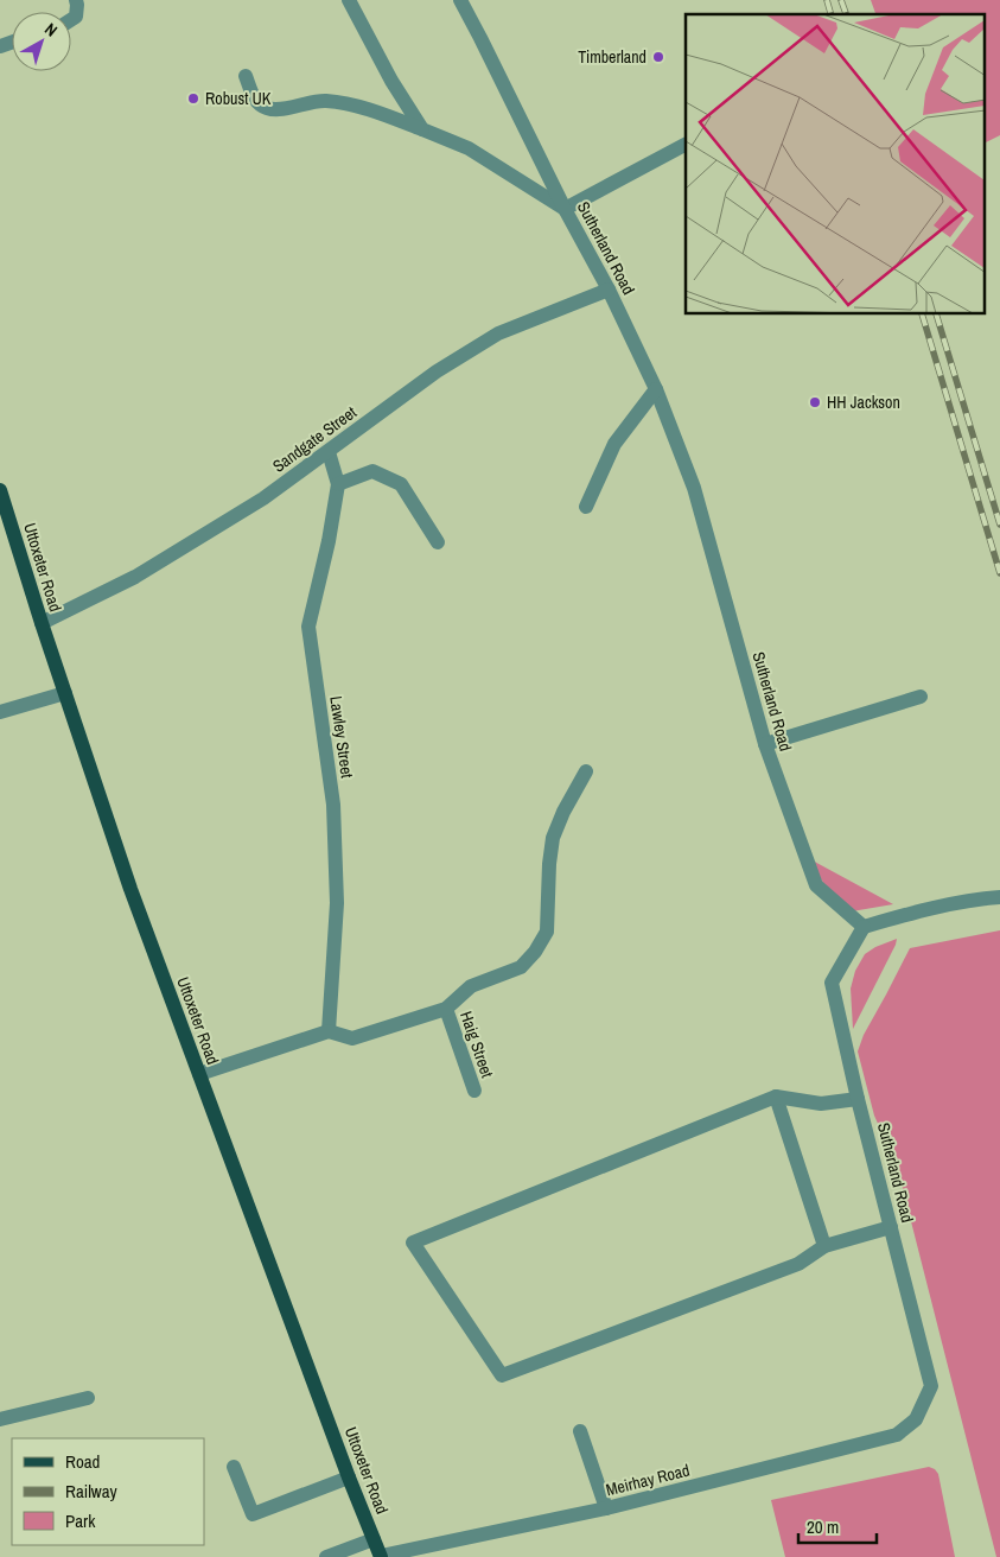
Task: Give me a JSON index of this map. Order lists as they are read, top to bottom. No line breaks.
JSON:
{"streets":{"main road":["Uttoxeter Road"],"street":["Sutherland Road","Sandgate Street","Lawley Street","Haig Street","Meirhay Road"]},"crossings":[["Sutherland Road","Sandgate Street"],["Sutherland Road","Meirhay Road"],["Sandgate Street","Uttoxeter Road"],["Sandgate Street","Lawley Street"],["Uttoxeter Road","Meirhay Road"]],"places":["Timberland","Robust UK","HH Jackson"],"legend":["Road","Railway","Park"],"scale_bar":"20 m","north":"top right"}
